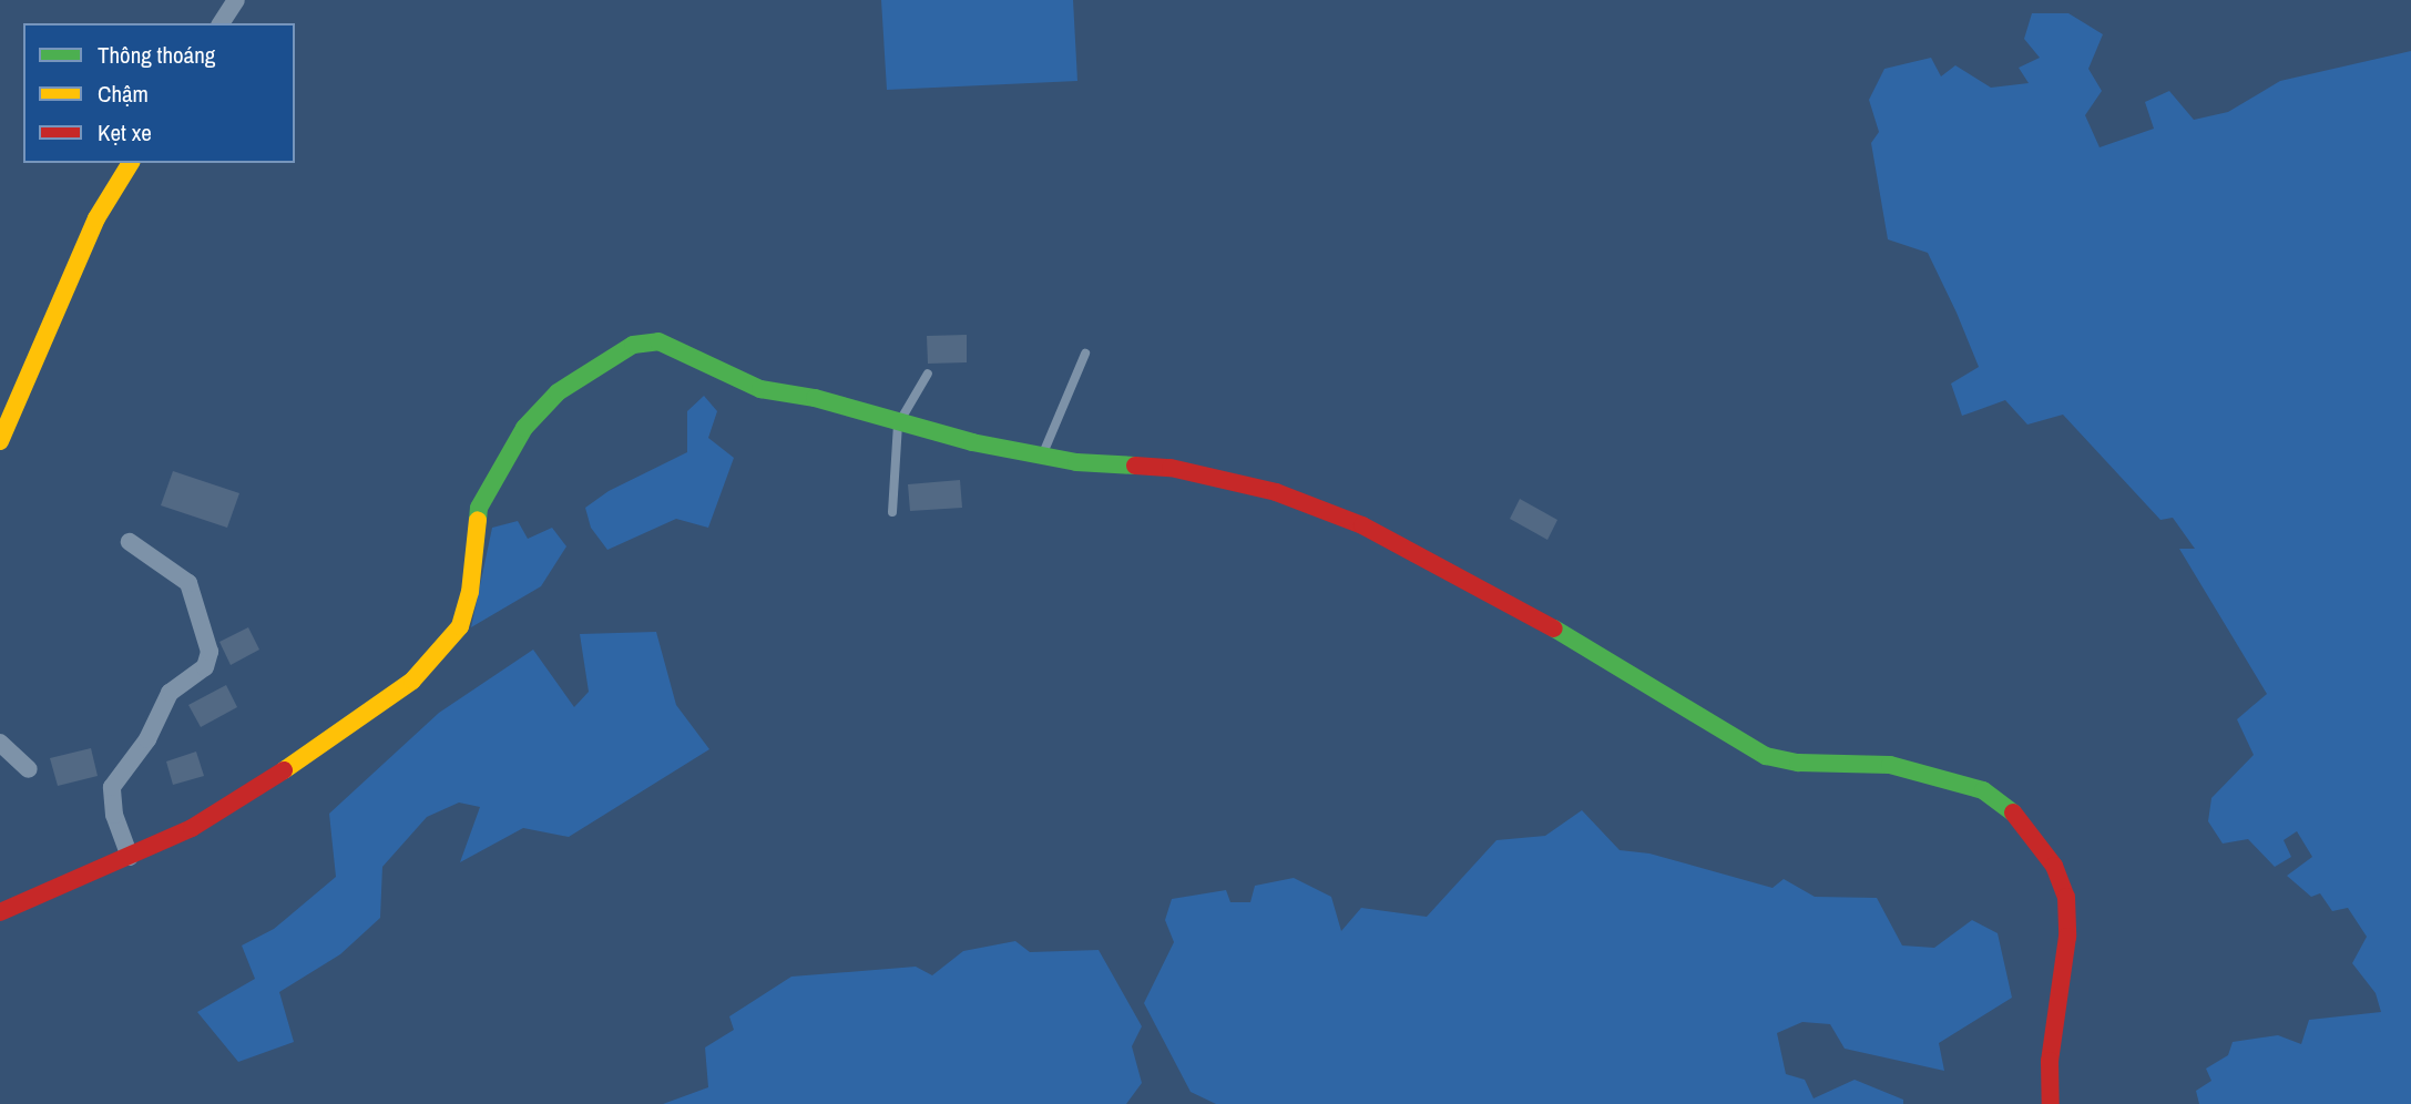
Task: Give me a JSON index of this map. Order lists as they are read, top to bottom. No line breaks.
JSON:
{"legend":["Thông thoáng","Chậm","Kẹt xe"]}
